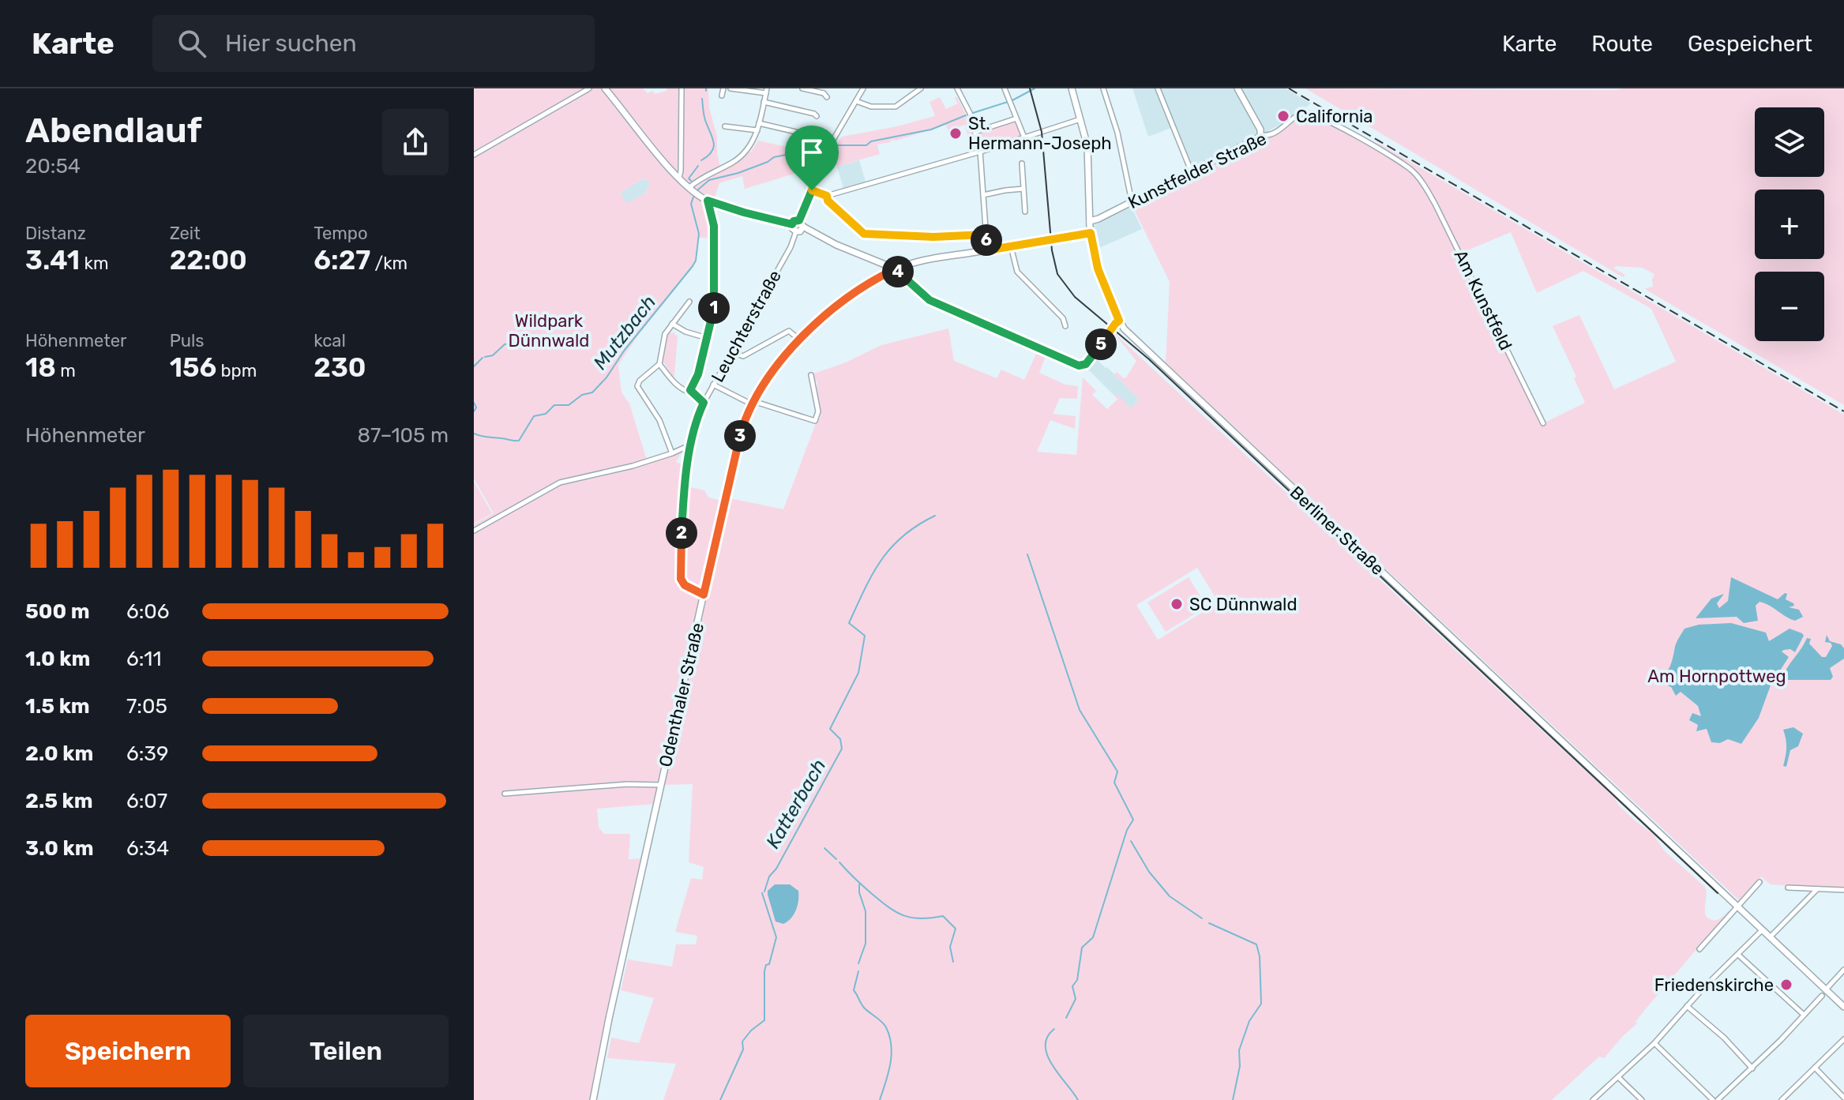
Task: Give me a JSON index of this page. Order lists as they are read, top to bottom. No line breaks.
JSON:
{"streets":{"main road":["Kunstfelder Straße","Berliner Straße","Odenthaler Straße"],"street":["Am Kunstfeld","Leuchterstraße"]},"crossings":[["Kunstfelder Straße","Am Kunstfeld"],["Kunstfelder Straße","Berliner Straße"],["Leuchterstraße","Odenthaler Straße"],["Berliner Straße","Odenthaler Straße"]],"water":["Mutzbach","Katterbach"],"parks":["Wildpark Dünnwald","Am Hornpottweg"],"places":["California","St. Hermann-Joseph","SC Dünnwald","Friedenskirche"],"page":{"header":"Karte","search":"Hier suchen","nav":["Karte","Route","Gespeichert"],"heading":["Abendlauf","20:54"],"map_buttons":["+","−"],"stats":[["Distanz","3.41 km"],["Zeit","22:00"],["Tempo","6:27 /km"],["Höhenmeter","18 m"],["Puls","156 bpm"],["kcal","230"]],"pins":["6","4","1","5","3","2"],"chart":["Höhenmeter","87–105 m"],"list":[{"name":"500 m","note":"6:06"},{"name":"1.0 km","note":"6:11"},{"name":"1.5 km","note":"7:05"},{"name":"2.0 km","note":"6:39"},{"name":"2.5 km","note":"6:07"},{"name":"3.0 km","note":"6:34"}],"buttons":["Speichern","Teilen"]}}
